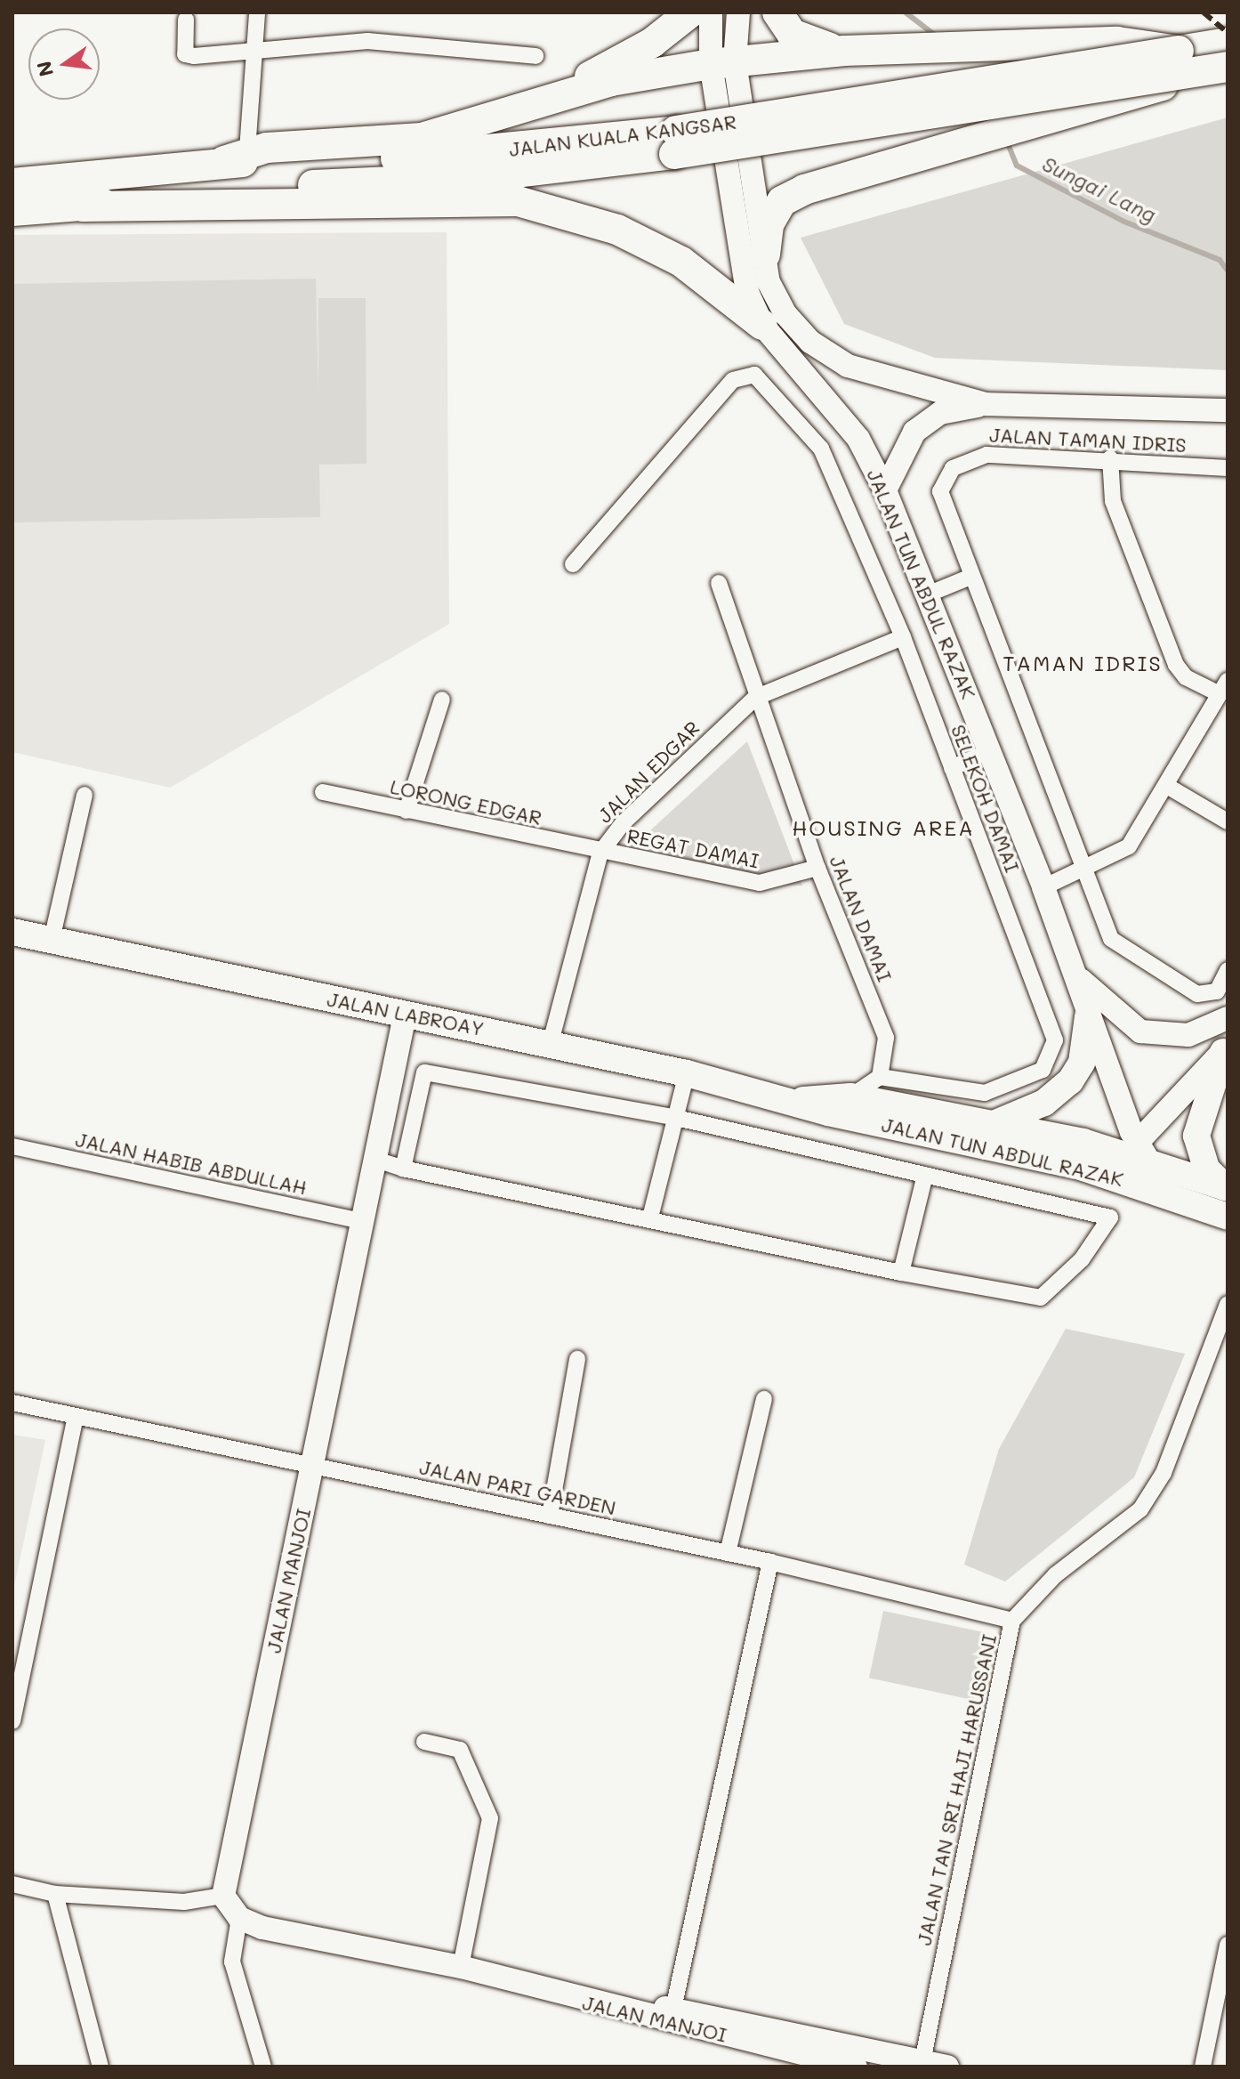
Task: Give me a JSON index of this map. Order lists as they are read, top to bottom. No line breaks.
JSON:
{"streets":{"highway":["JALAN KUALA KANGSAR"],"main road":["JALAN TUN ABDUL RAZAK","JALAN LABROAY","JALAN MANJOI"],"street":["JALAN TAMAN IDRIS","JALAN EDGAR","SELEKOH DAMAI","LORONG EDGAR","REGAT DAMAI","JALAN DAMAI","JALAN HABIB ABDULLAH","JALAN PARI GARDEN","JALAN TAN SRI HAJI HARUSSANI"]},"crossings":[["JALAN TUN ABDUL RAZAK","JALAN LABROAY"],["JALAN EDGAR","SELEKOH DAMAI"],["JALAN EDGAR","LORONG EDGAR"],["JALAN EDGAR","REGAT DAMAI"],["JALAN EDGAR","JALAN DAMAI"],["JALAN EDGAR","JALAN LABROAY"],["SELEKOH DAMAI","JALAN DAMAI"],["LORONG EDGAR","REGAT DAMAI"],["REGAT DAMAI","JALAN DAMAI"],["JALAN LABROAY","JALAN MANJOI"],["JALAN HABIB ABDULLAH","JALAN MANJOI"],["JALAN PARI GARDEN","JALAN MANJOI"],["JALAN PARI GARDEN","JALAN TAN SRI HAJI HARUSSANI"],["JALAN MANJOI","JALAN TAN SRI HAJI HARUSSANI"]],"districts":["TAMAN IDRIS","HOUSING AREA"],"water":["Sungai Lang"],"north":"left"}
